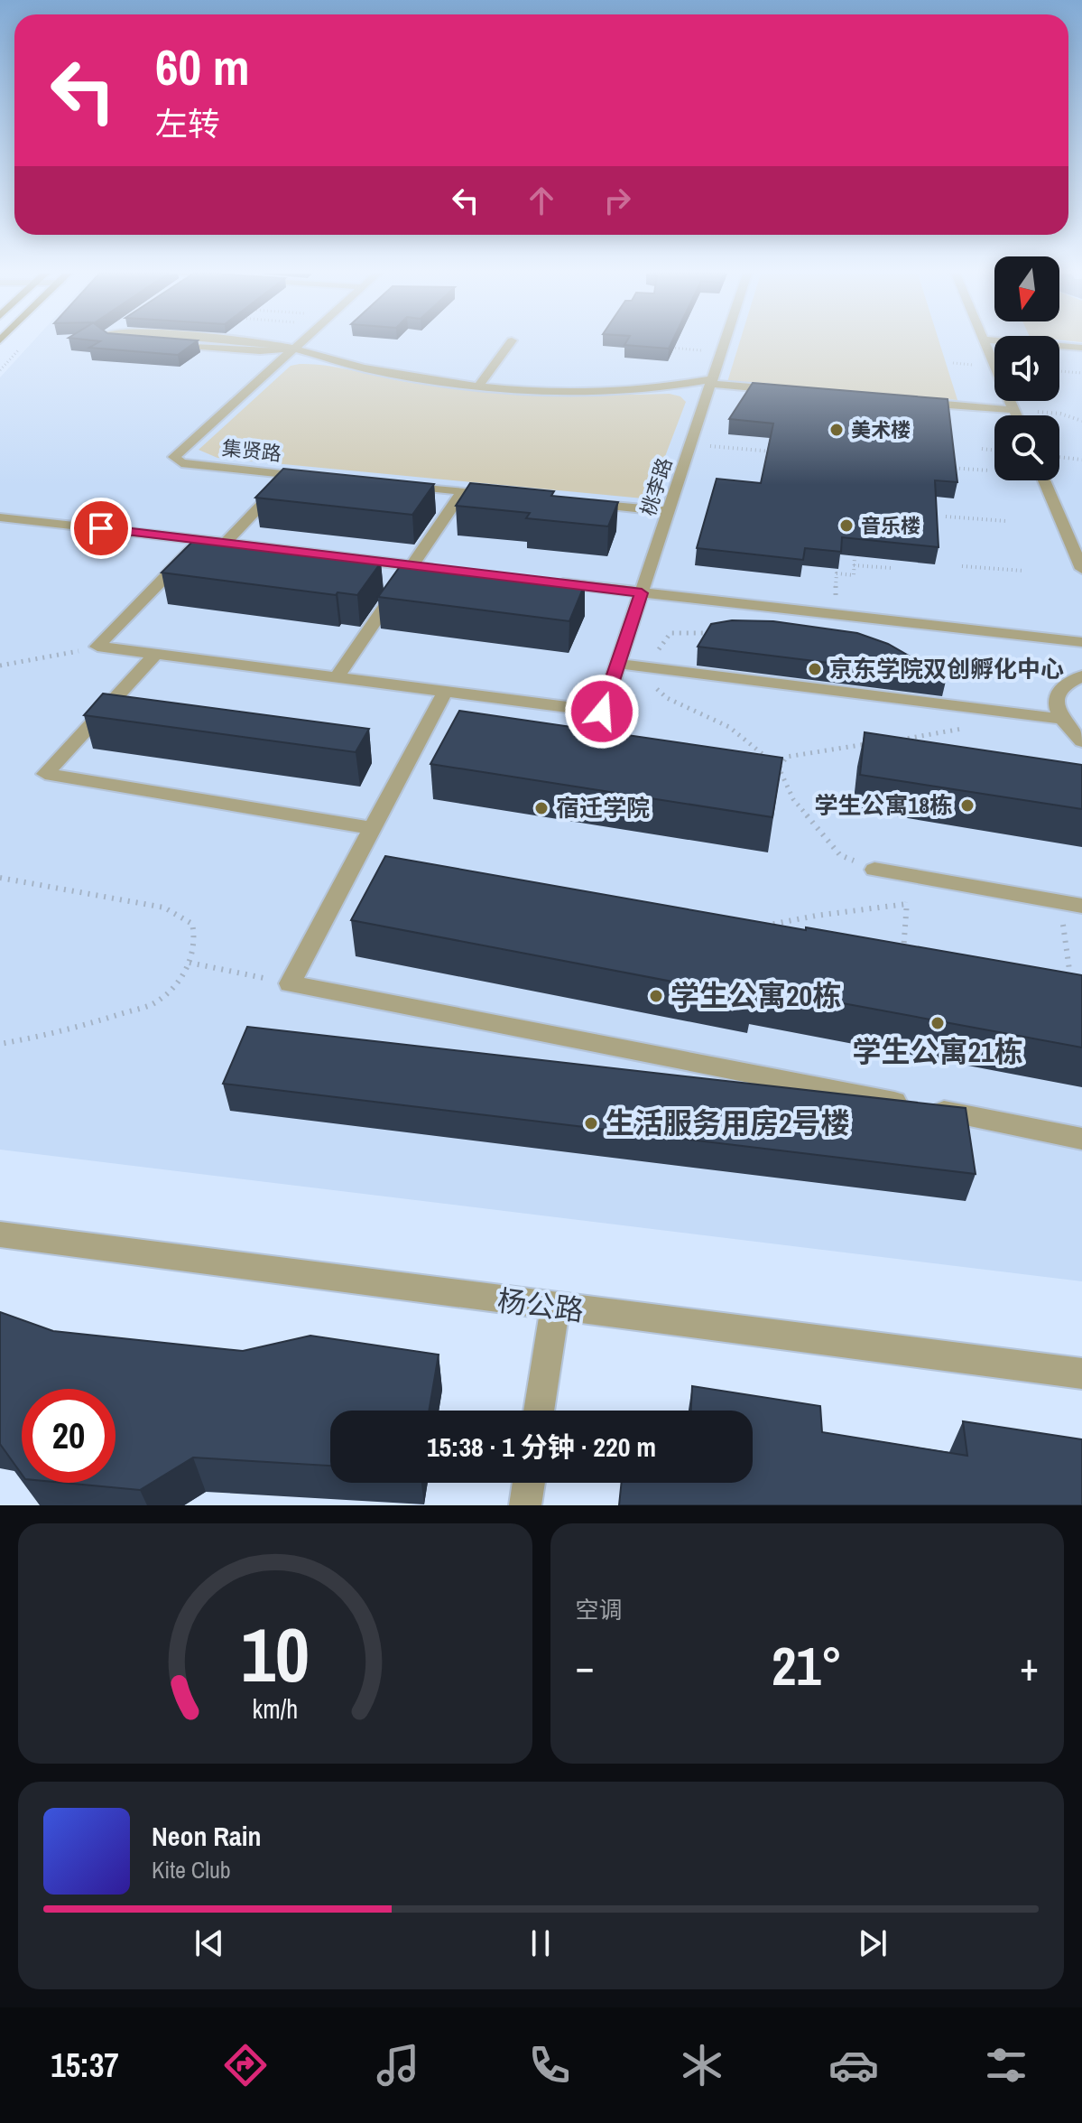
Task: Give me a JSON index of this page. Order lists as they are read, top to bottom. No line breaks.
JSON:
{"streets":{"street":["集贤路","桃李路","杨公路"]},"places":["美术楼","音乐楼","京东学院双创孵化中心","学生公寓18栋","宿迁学院","学生公寓20栋","学生公寓21栋","生活服务用房2号楼"],"north":"bottom","page":{"turn":["60 m","左转"],"limit":"20","trip":"15:38 · 1 分钟 · 220 m","tile":"空调","heat":["−","21°","+"],"song":["Neon Rain","Kite Club"],"tabs":"15:37","gauge":["10","km/h"]}}
